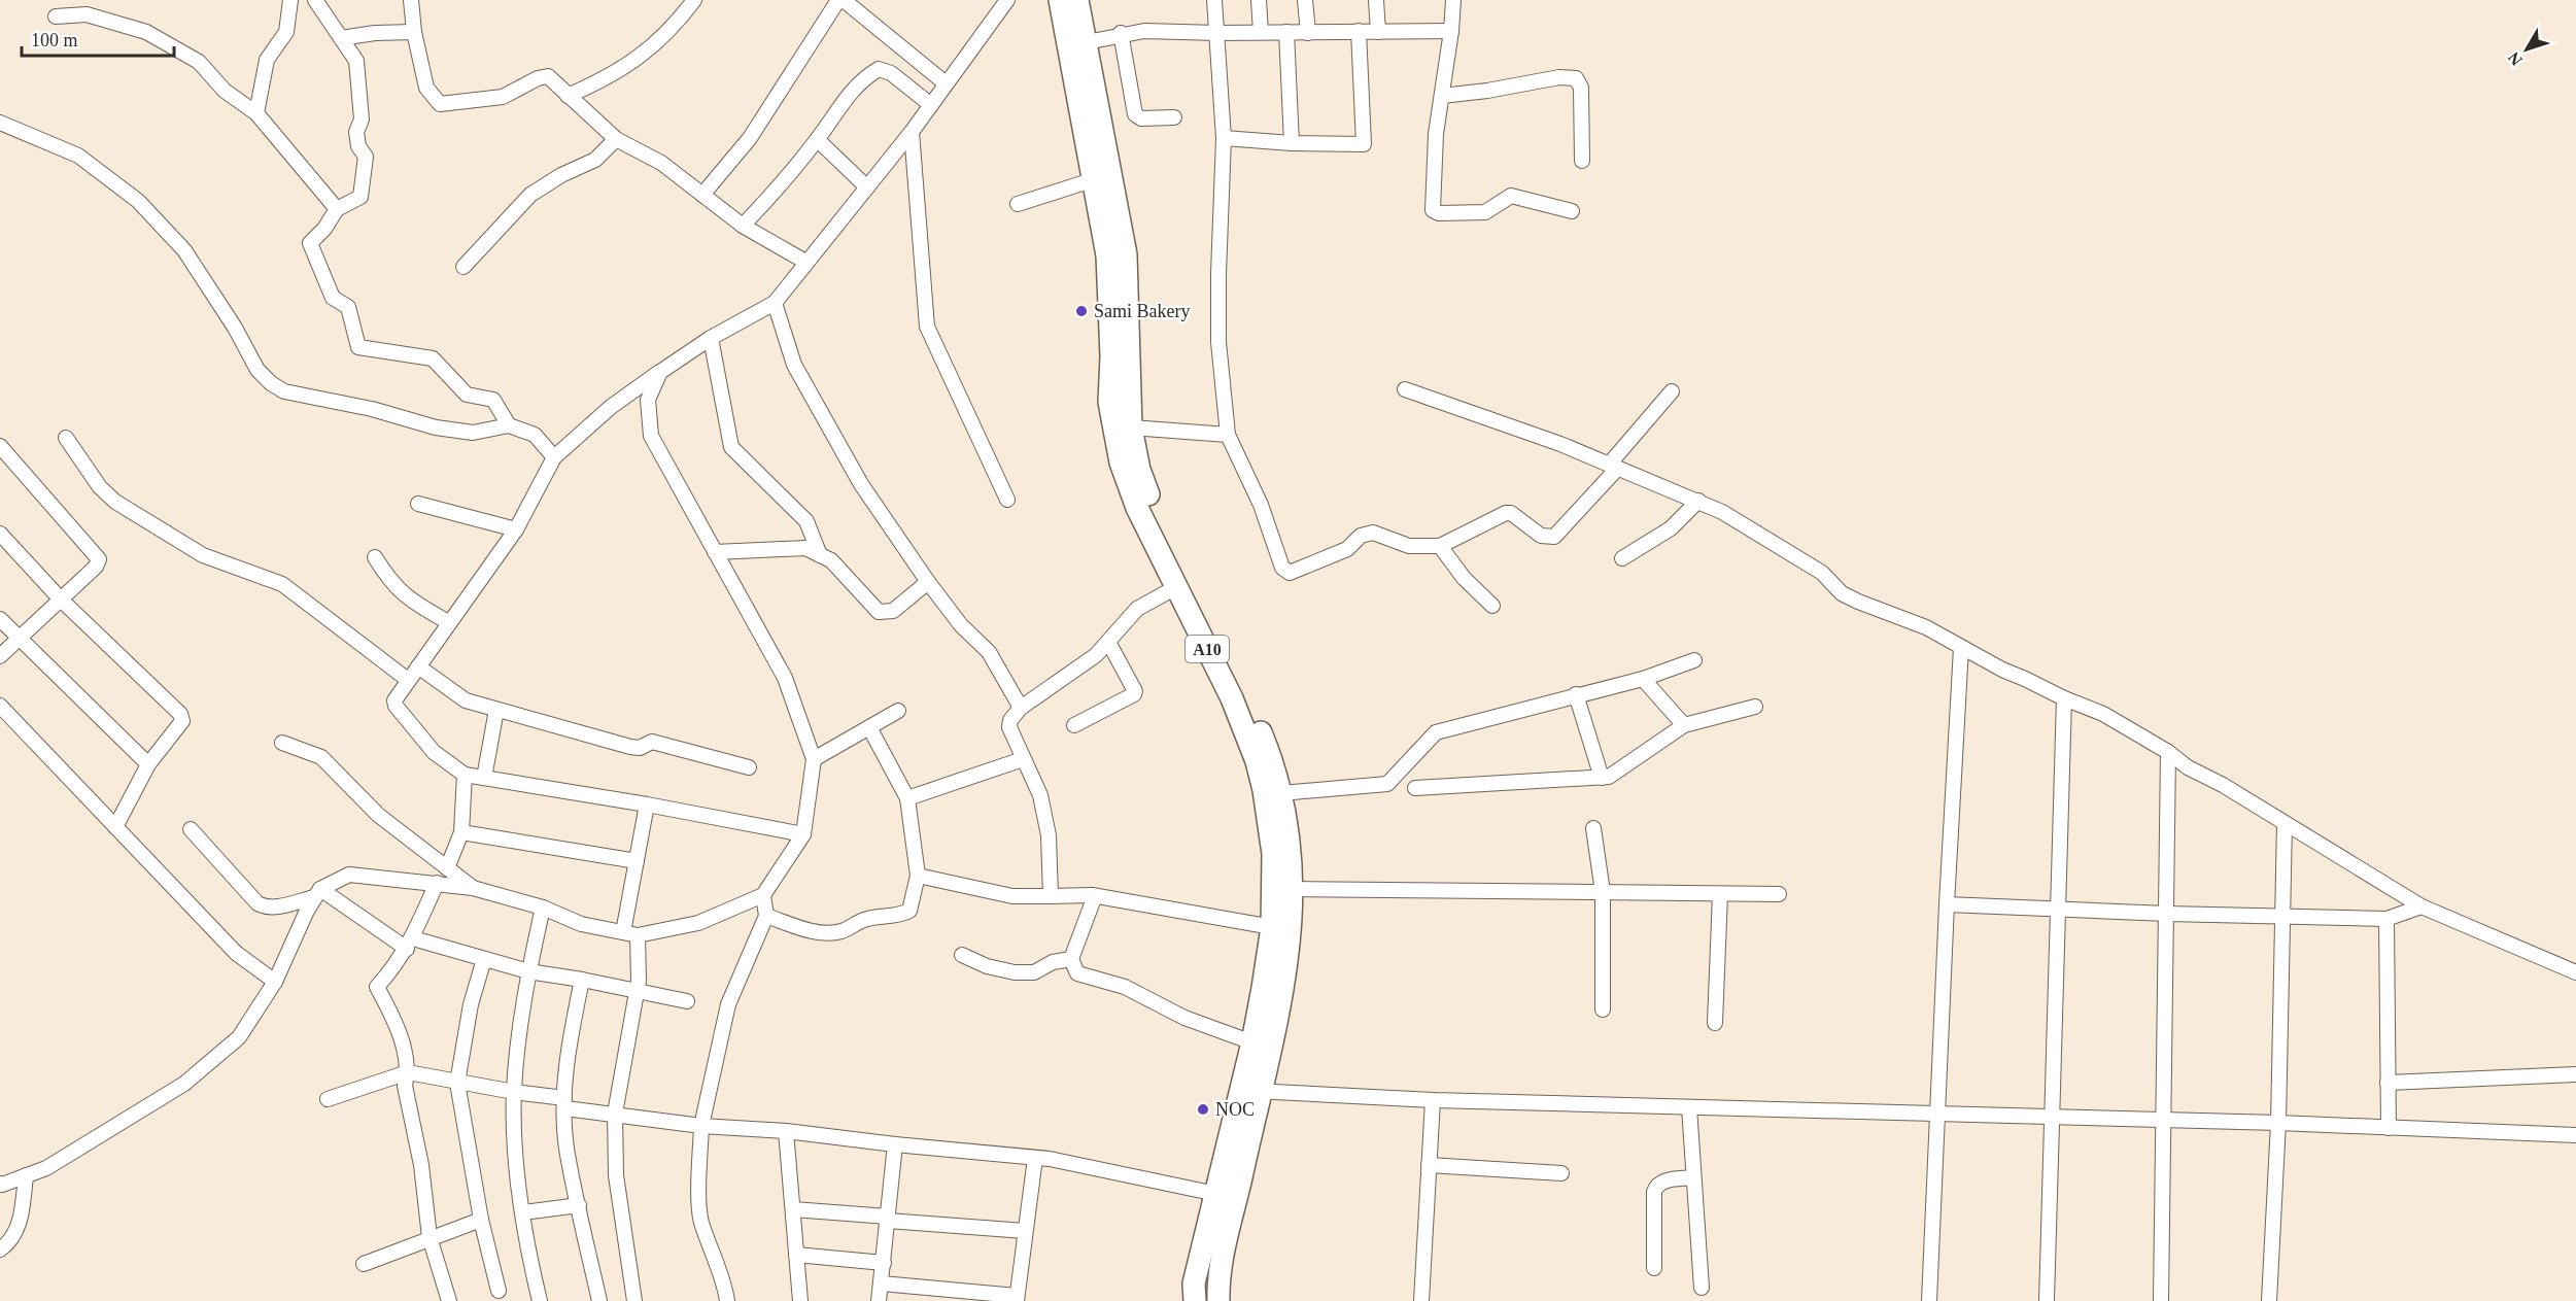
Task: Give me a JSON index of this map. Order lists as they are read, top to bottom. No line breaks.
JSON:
{"streets":{"highway":["A10"]},"places":["Sami Bakery","NOC"],"scale_bar":"100 m","north":"bottom left"}
